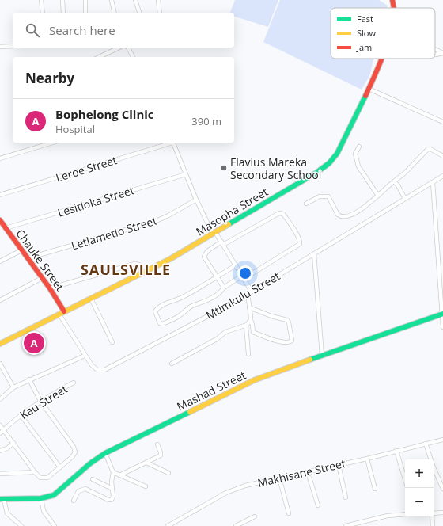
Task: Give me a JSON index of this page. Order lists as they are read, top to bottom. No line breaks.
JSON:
{"streets":{"street":["Leroe Street","Lesitloka Street","Masopha Street","Letlametlo Street","Chauke Street","Mtimkulu Street","Mashad Street","Kau Street","Makhisane Street"]},"crossings":[["Lesitloka Street","Chauke Street"],["Masopha Street","Chauke Street"],["Masopha Street","Mtimkulu Street"],["Letlametlo Street","Chauke Street"]],"districts":["SAULSVILLE"],"places":["Flavius Mareka Secondary School"],"legend":["Fast","Slow","Jam"],"page":{"search":"Search here","heading":"Nearby","list":[{"mark":"A","name":"Bophelong Clinic","note":"Hospital","value":"390 m"}],"pins":"A","map_buttons":["+","−"]}}
